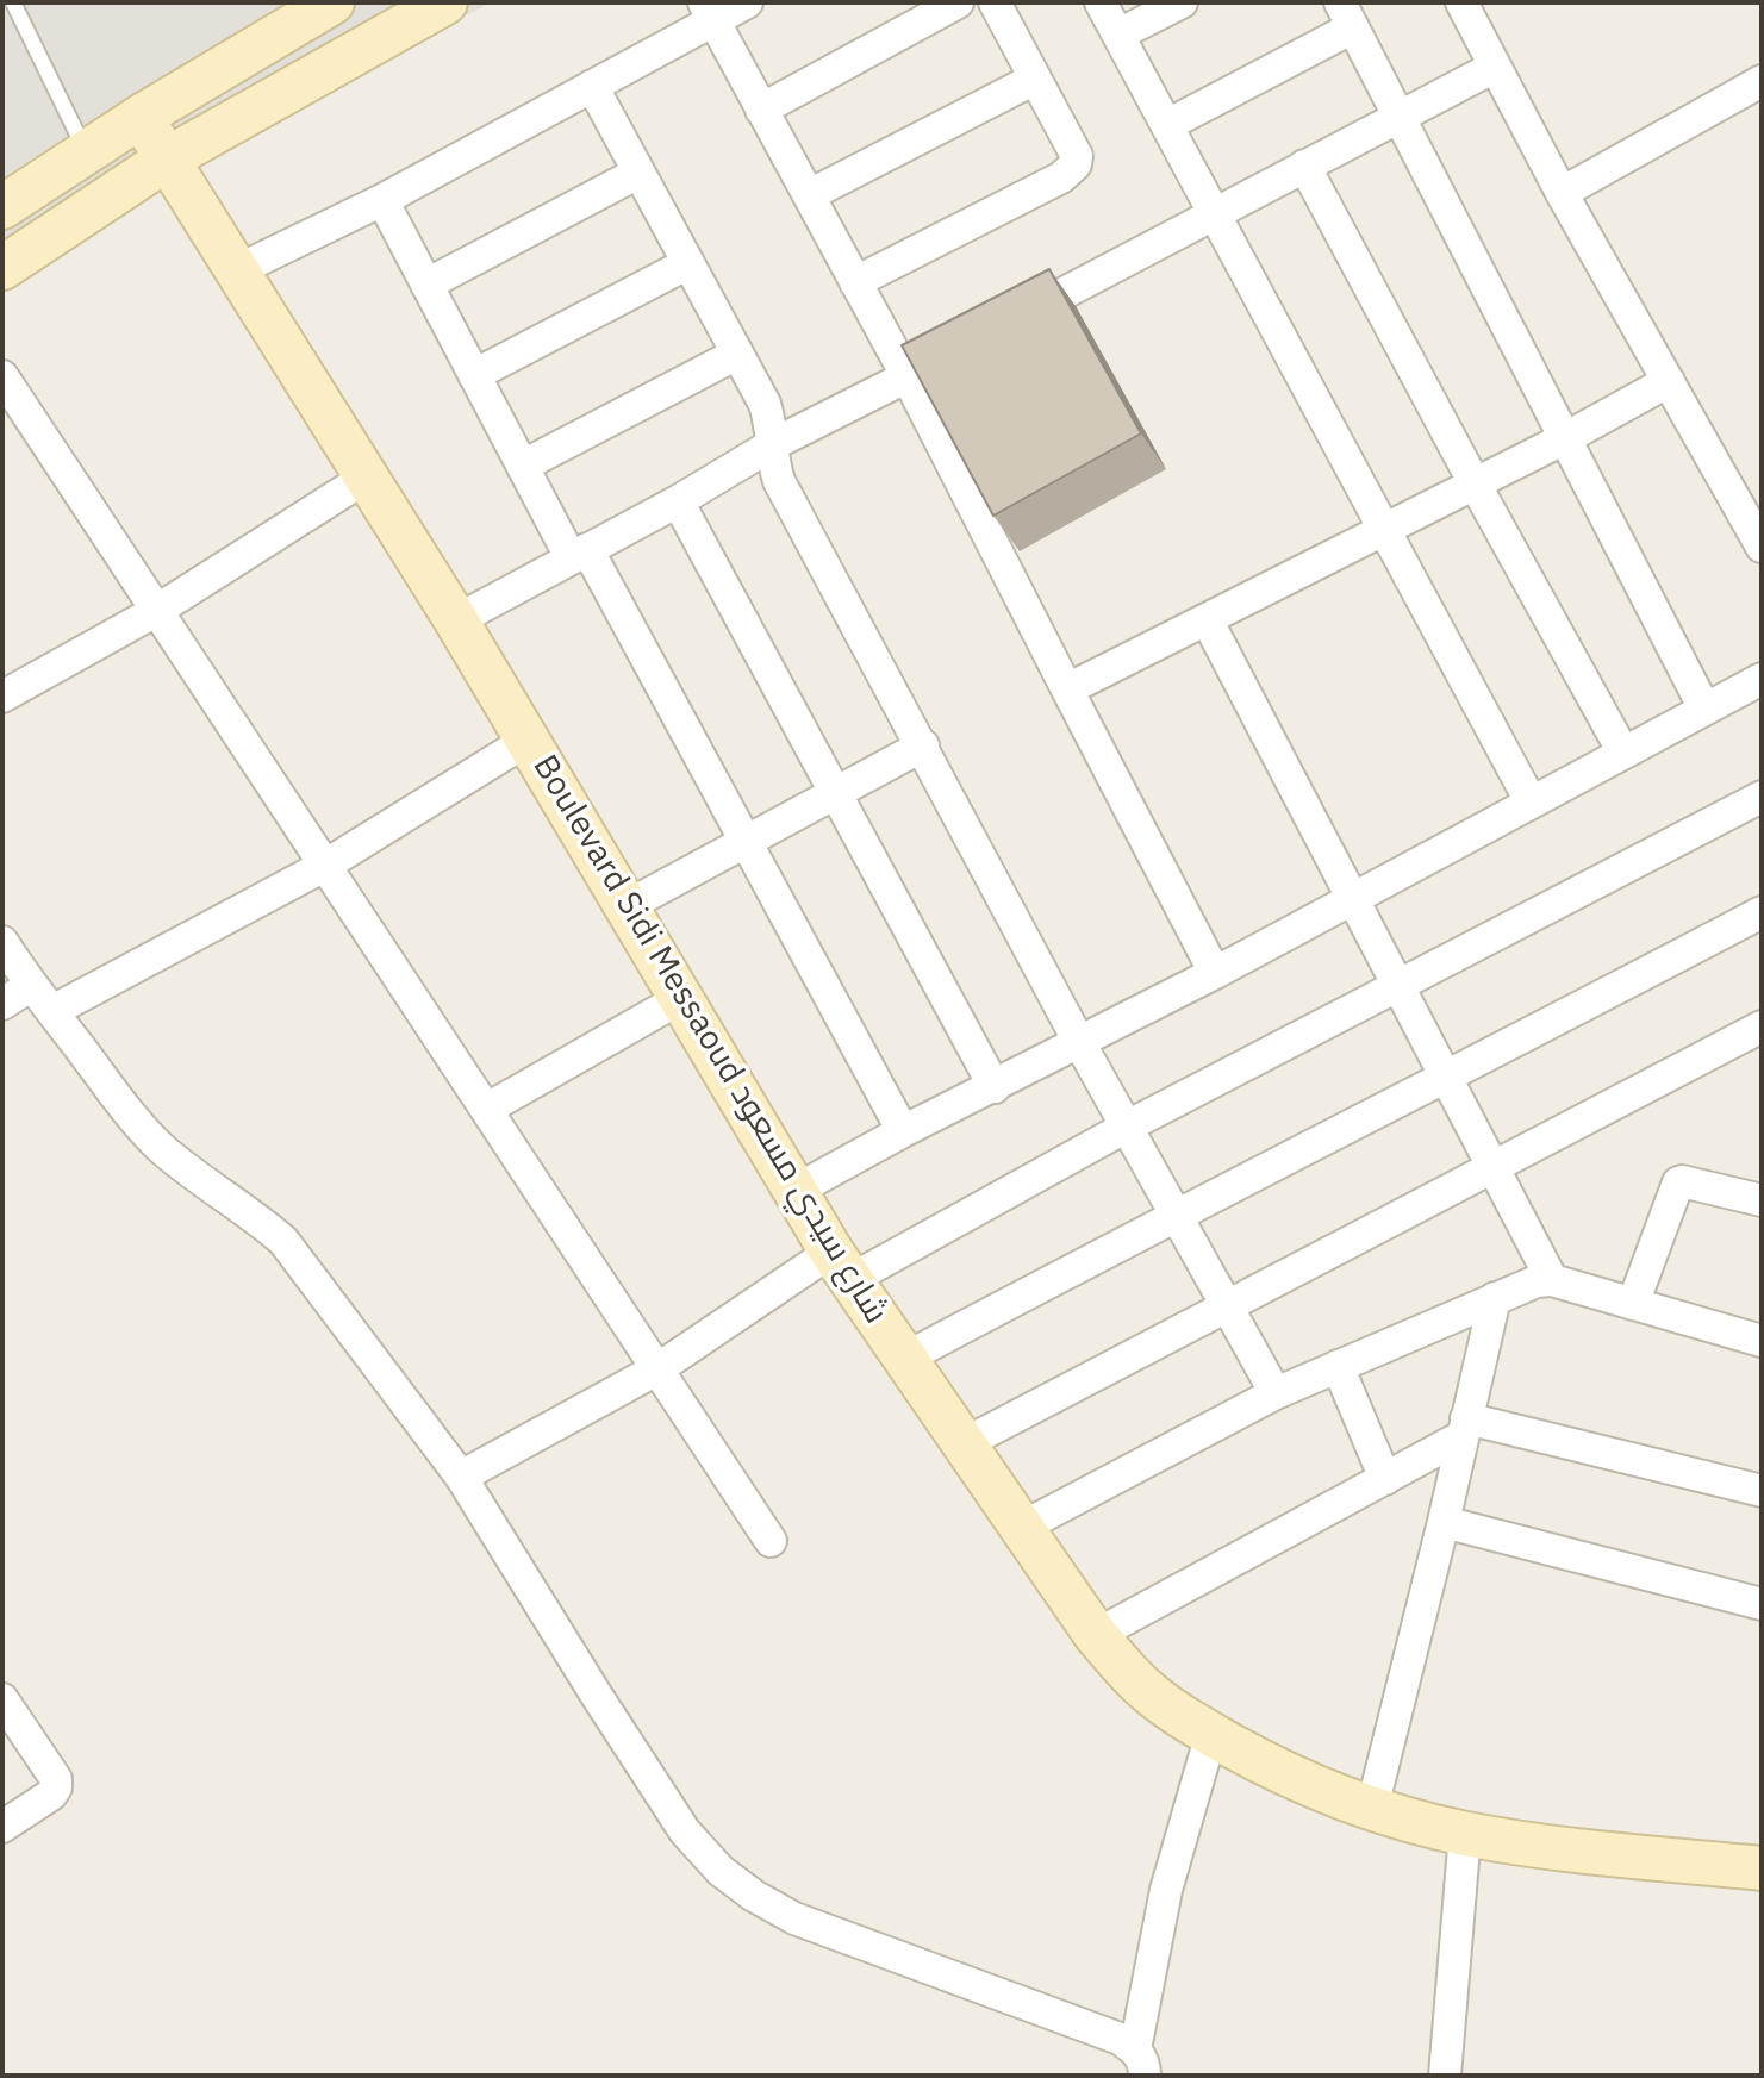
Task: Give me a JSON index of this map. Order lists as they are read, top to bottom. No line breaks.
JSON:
{"streets":{"street":["Boulevard Sidi Messaoud شارع سيدي مسعود"]}}
